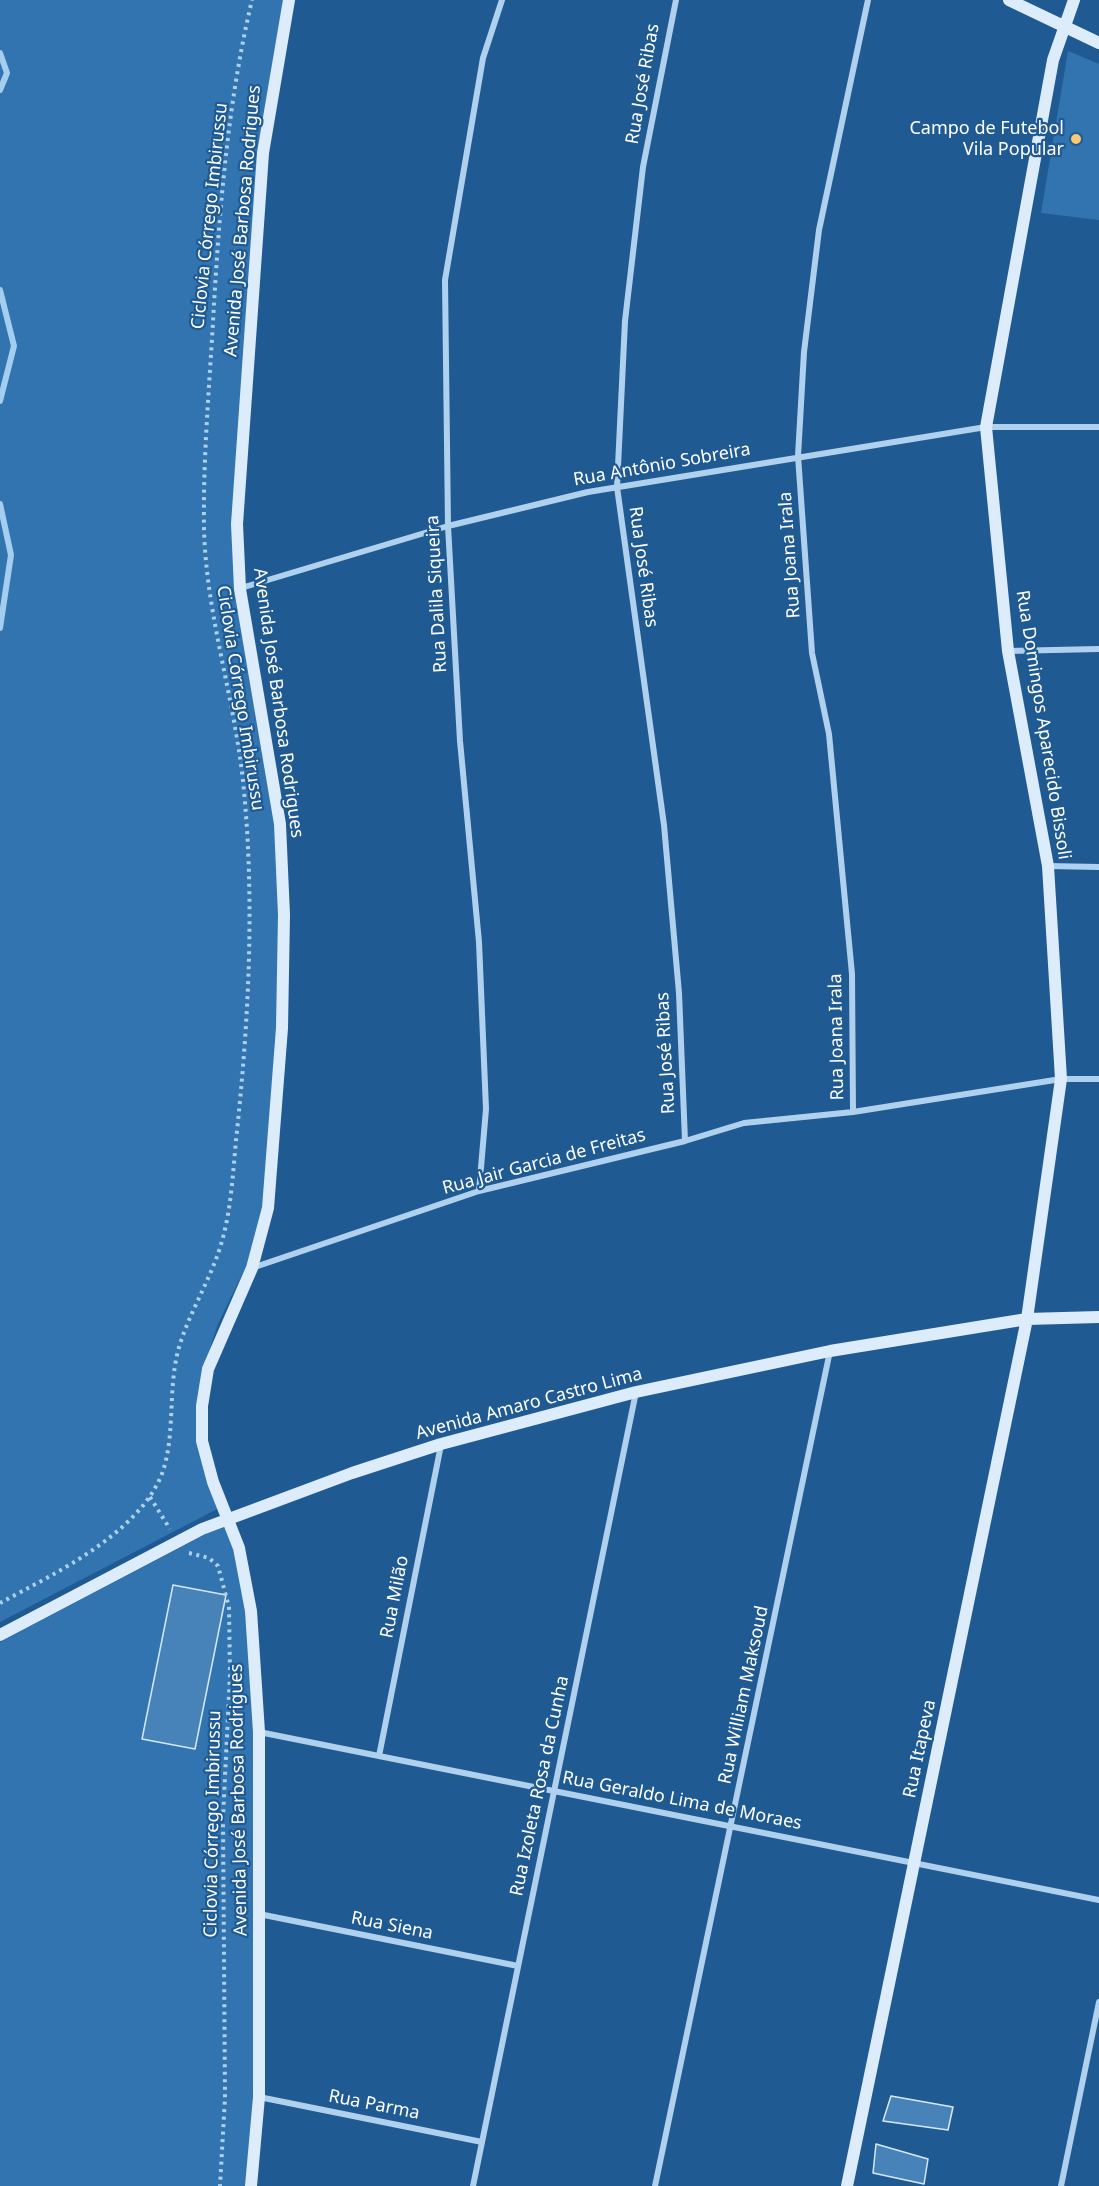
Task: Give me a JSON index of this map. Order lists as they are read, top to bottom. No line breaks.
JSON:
{"streets":{"street":["Rua José Ribas","Avenida José Barbosa Rodrigues","Rua Antônio Sobreira","Rua Joana Irala","Rua Dalila Siqueira","Rua Domingos Aparecido Bissoli","Rua Jair Garcia de Freitas","Avenida Amaro Castro Lima","Rua Milão","Rua William Maksoud","Rua Itapeva","Rua Izoleta Rosa da Cunha","Rua Geraldo Lima de Moraes","Rua Siena","Rua Parma"],"path":["Ciclovia Córrego Imbirussu"]},"crossings":[["Rua José Ribas","Rua Antônio Sobreira"],["Rua José Ribas","Rua Jair Garcia de Freitas"],["Ciclovia Córrego Imbirussu","Avenida Amaro Castro Lima"],["Avenida José Barbosa Rodrigues","Rua Antônio Sobreira"],["Avenida José Barbosa Rodrigues","Rua Jair Garcia de Freitas"],["Avenida José Barbosa Rodrigues","Avenida Amaro Castro Lima"],["Avenida José Barbosa Rodrigues","Rua Geraldo Lima de Moraes"],["Avenida José Barbosa Rodrigues","Rua Siena"],["Avenida José Barbosa Rodrigues","Rua Parma"],["Rua Antônio Sobreira","Rua Joana Irala"],["Rua Antônio Sobreira","Rua Dalila Siqueira"],["Rua Antônio Sobreira","Rua Domingos Aparecido Bissoli"],["Rua Joana Irala","Rua Jair Garcia de Freitas"],["Rua Dalila Siqueira","Rua Jair Garcia de Freitas"],["Rua Domingos Aparecido Bissoli","Rua Jair Garcia de Freitas"],["Rua Domingos Aparecido Bissoli","Avenida Amaro Castro Lima"],["Rua Domingos Aparecido Bissoli","Rua Itapeva"],["Avenida Amaro Castro Lima","Rua Milão"],["Avenida Amaro Castro Lima","Rua William Maksoud"],["Avenida Amaro Castro Lima","Rua Itapeva"],["Avenida Amaro Castro Lima","Rua Izoleta Rosa da Cunha"],["Rua Milão","Rua Geraldo Lima de Moraes"],["Rua William Maksoud","Rua Geraldo Lima de Moraes"],["Rua Itapeva","Rua Geraldo Lima de Moraes"],["Rua Izoleta Rosa da Cunha","Rua Geraldo Lima de Moraes"],["Rua Izoleta Rosa da Cunha","Rua Siena"],["Rua Izoleta Rosa da Cunha","Rua Parma"]],"places":["Campo de Futebol Vila Popular"]}
